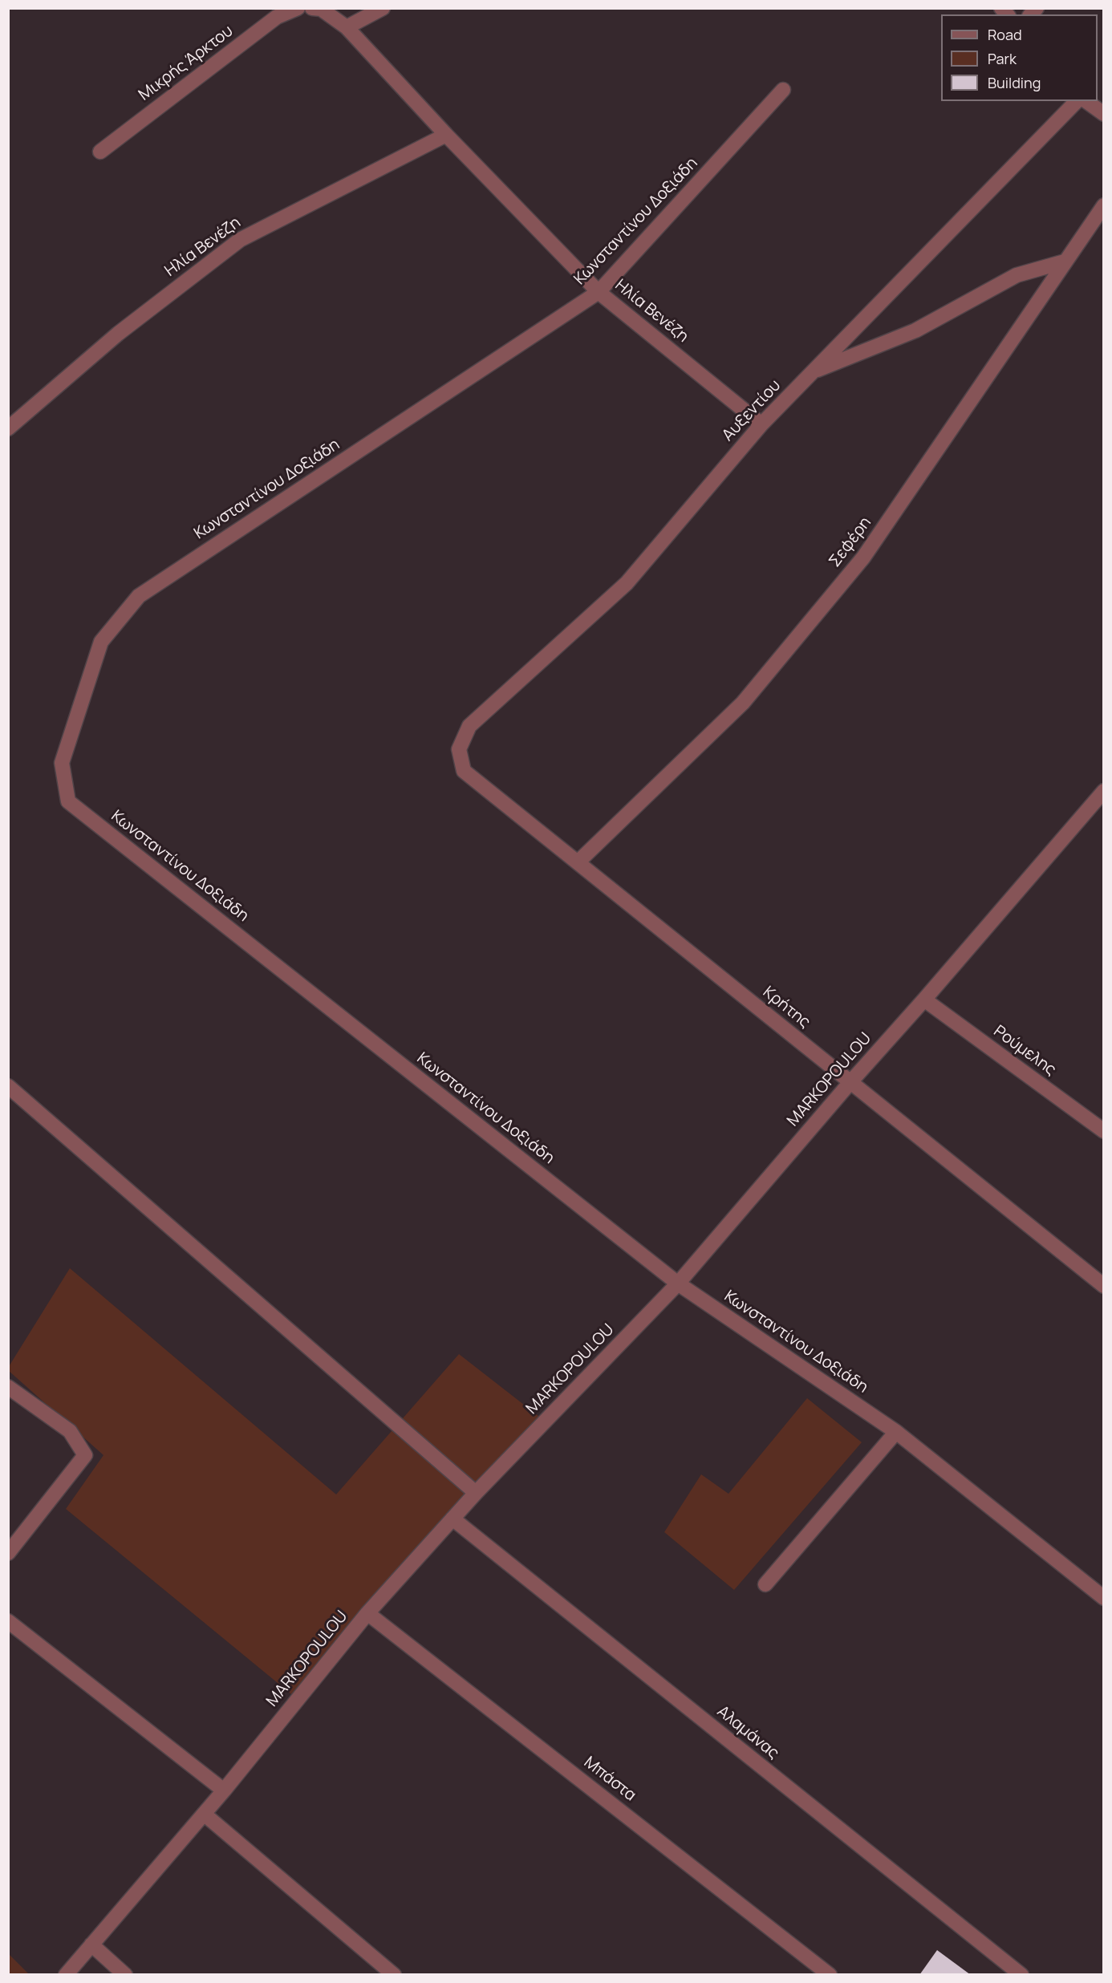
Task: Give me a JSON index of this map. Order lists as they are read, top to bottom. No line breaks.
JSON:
{"streets":{"street":["Μικρής Άρκτου","Κωνσταντίνου Δοξιάδη","Ηλία Βενέζη","Αυξεντίου","Σεφέρη","Κρήτης","Ρούμελης","MARKOPOULOU","Αλαμάνας","Μπάστα"]},"crossings":[["Κωνσταντίνου Δοξιάδη","Ηλία Βενέζη"],["Κωνσταντίνου Δοξιάδη","MARKOPOULOU"],["Ηλία Βενέζη","Αυξεντίου"],["Αυξεντίου","Κρήτης"],["Σεφέρη","Κρήτης"],["Κρήτης","MARKOPOULOU"],["Ρούμελης","MARKOPOULOU"],["MARKOPOULOU","Αλαμάνας"],["MARKOPOULOU","Μπάστα"]],"legend":["Road","Park","Building"]}
